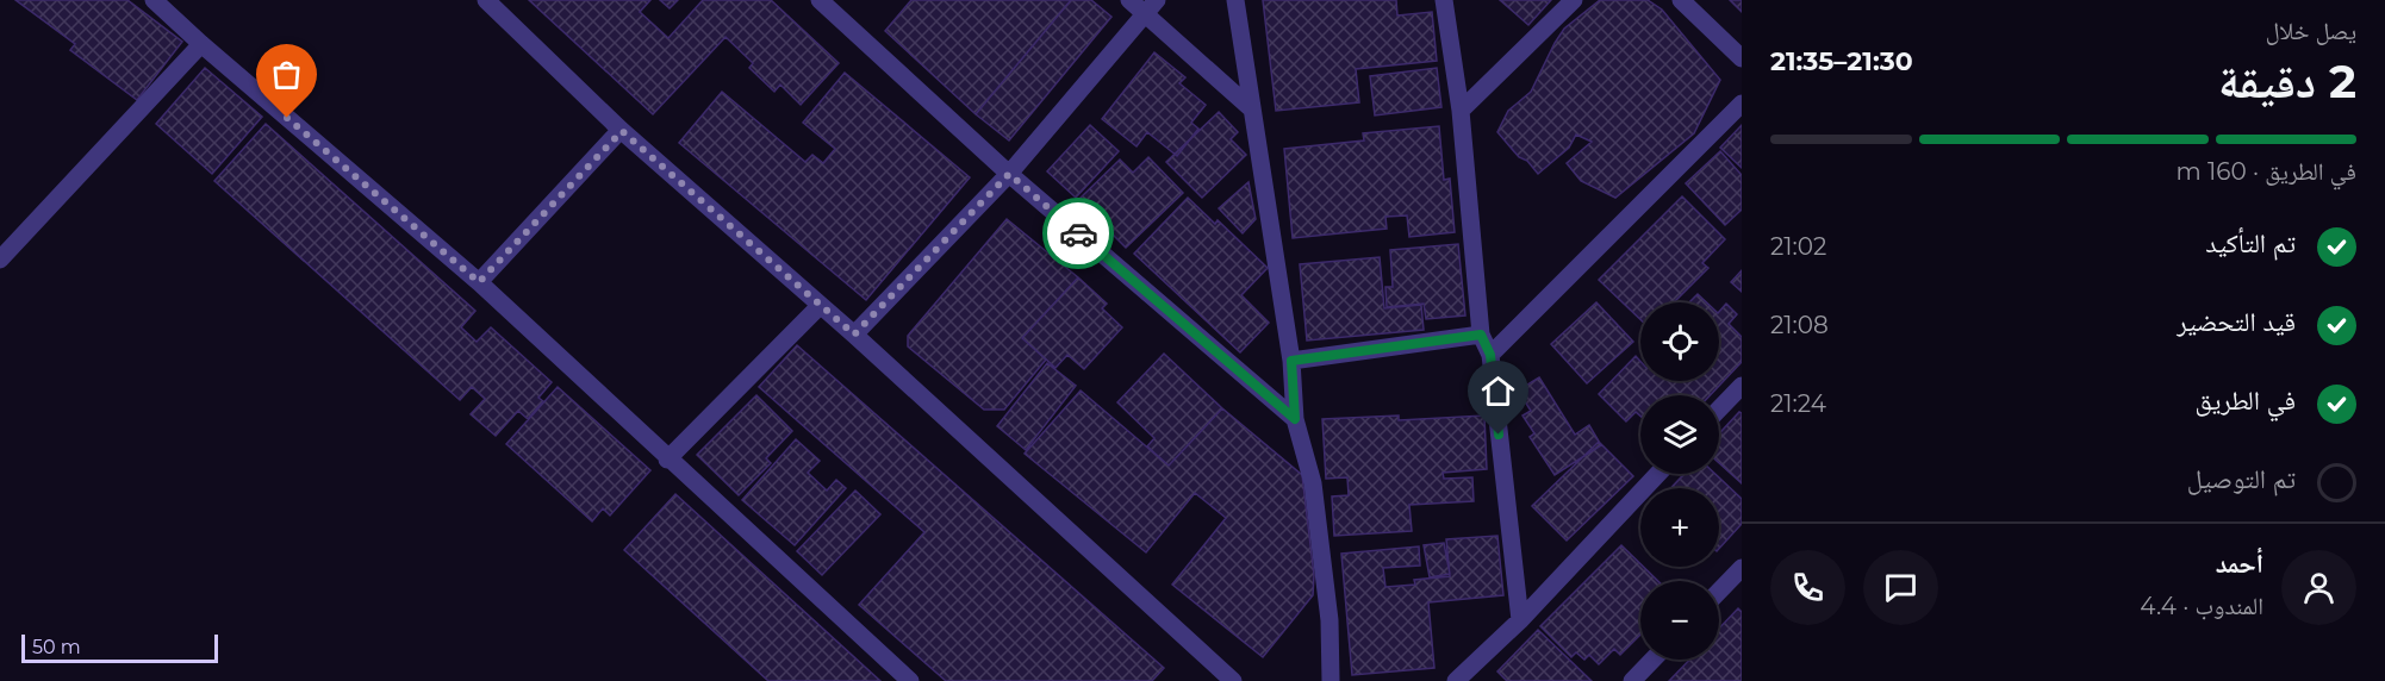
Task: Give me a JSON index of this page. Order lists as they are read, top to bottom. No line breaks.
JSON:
{"scale_bar":"50 m","page":{"heading":["2 دقيقة","يصل خلال","21:30–21:35"],"panel":["أحمد","المندوب · 4.4"],"bar":"في الطريق · 160 m","list":[["تم التأكيد","21:02"],["قيد التحضير","21:08"],["في الطريق","21:24"],"تم التوصيل"],"map_buttons":["+","−"],"scale":"50 m"}}
